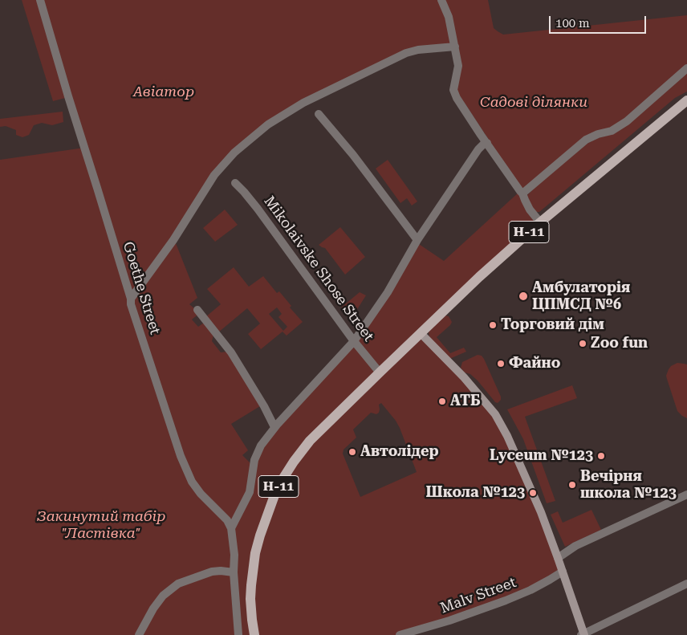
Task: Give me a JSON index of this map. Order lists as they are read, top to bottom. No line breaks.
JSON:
{"streets":{"main road":["Н-11"],"street":["Mikolaivske Shose Street","Goethe Street","Malv Street"]},"crossings":[["Н-11","Mikolaivske Shose Street"]],"parks":["Авіатор","Садові ділянки","Закинутий табір \"Ластівка\""],"places":["Амбулаторія ЦПМСД №6","Торговий дім","Zoo fun","Файно","АТБ","Автолідер","Lyceum №123","Вечірня школа №123","Школа №123"],"scale_bar":"100 m"}
